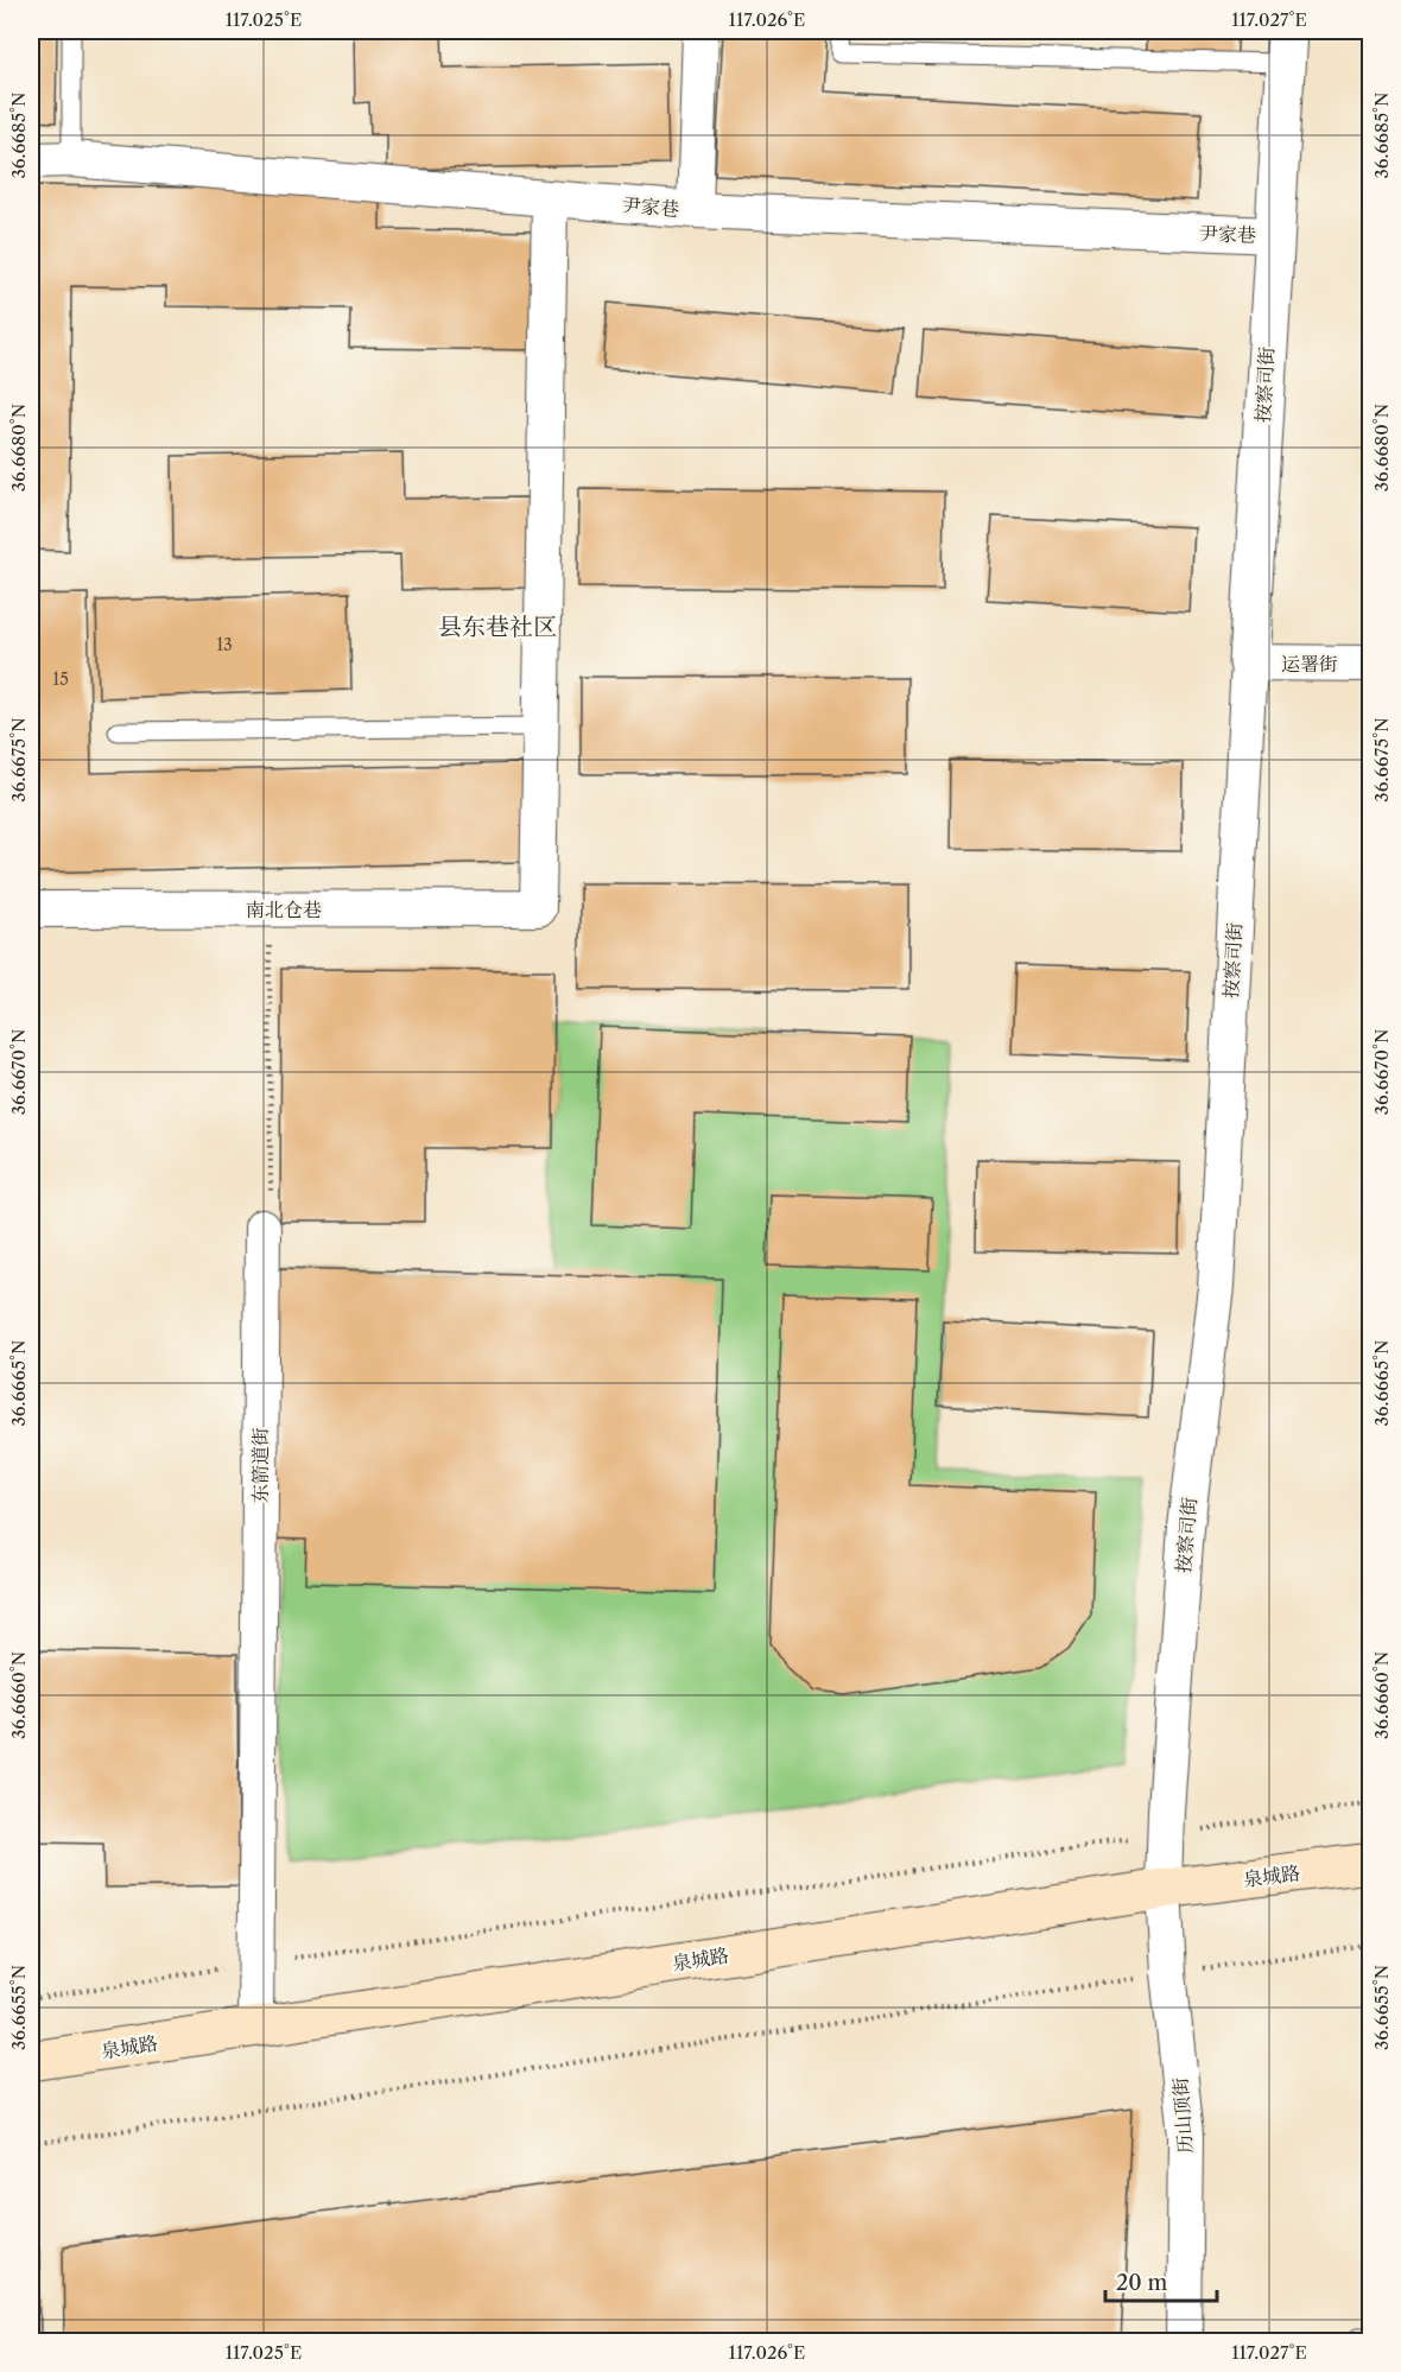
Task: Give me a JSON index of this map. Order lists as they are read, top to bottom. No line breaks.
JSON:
{"streets":{"main road":["泉城路"],"street":["尹家巷","按察司街","运署街","南北仓巷","东箭道街","历山顶街"]},"crossings":[["尹家巷","按察司街"],["按察司街","运署街"],["按察司街","泉城路"],["按察司街","历山顶街"],["东箭道街","泉城路"],["泉城路","历山顶街"]],"districts":["县东巷社区"],"house_numbers":["13","15"],"scale_bar":"20 m","coordinates":["117.025°E","117.026°E","117.027°E","36.6685°N","36.6680°N","36.6675°N","36.6670°N","36.6665°N","36.6660°N","36.6655°N"]}
